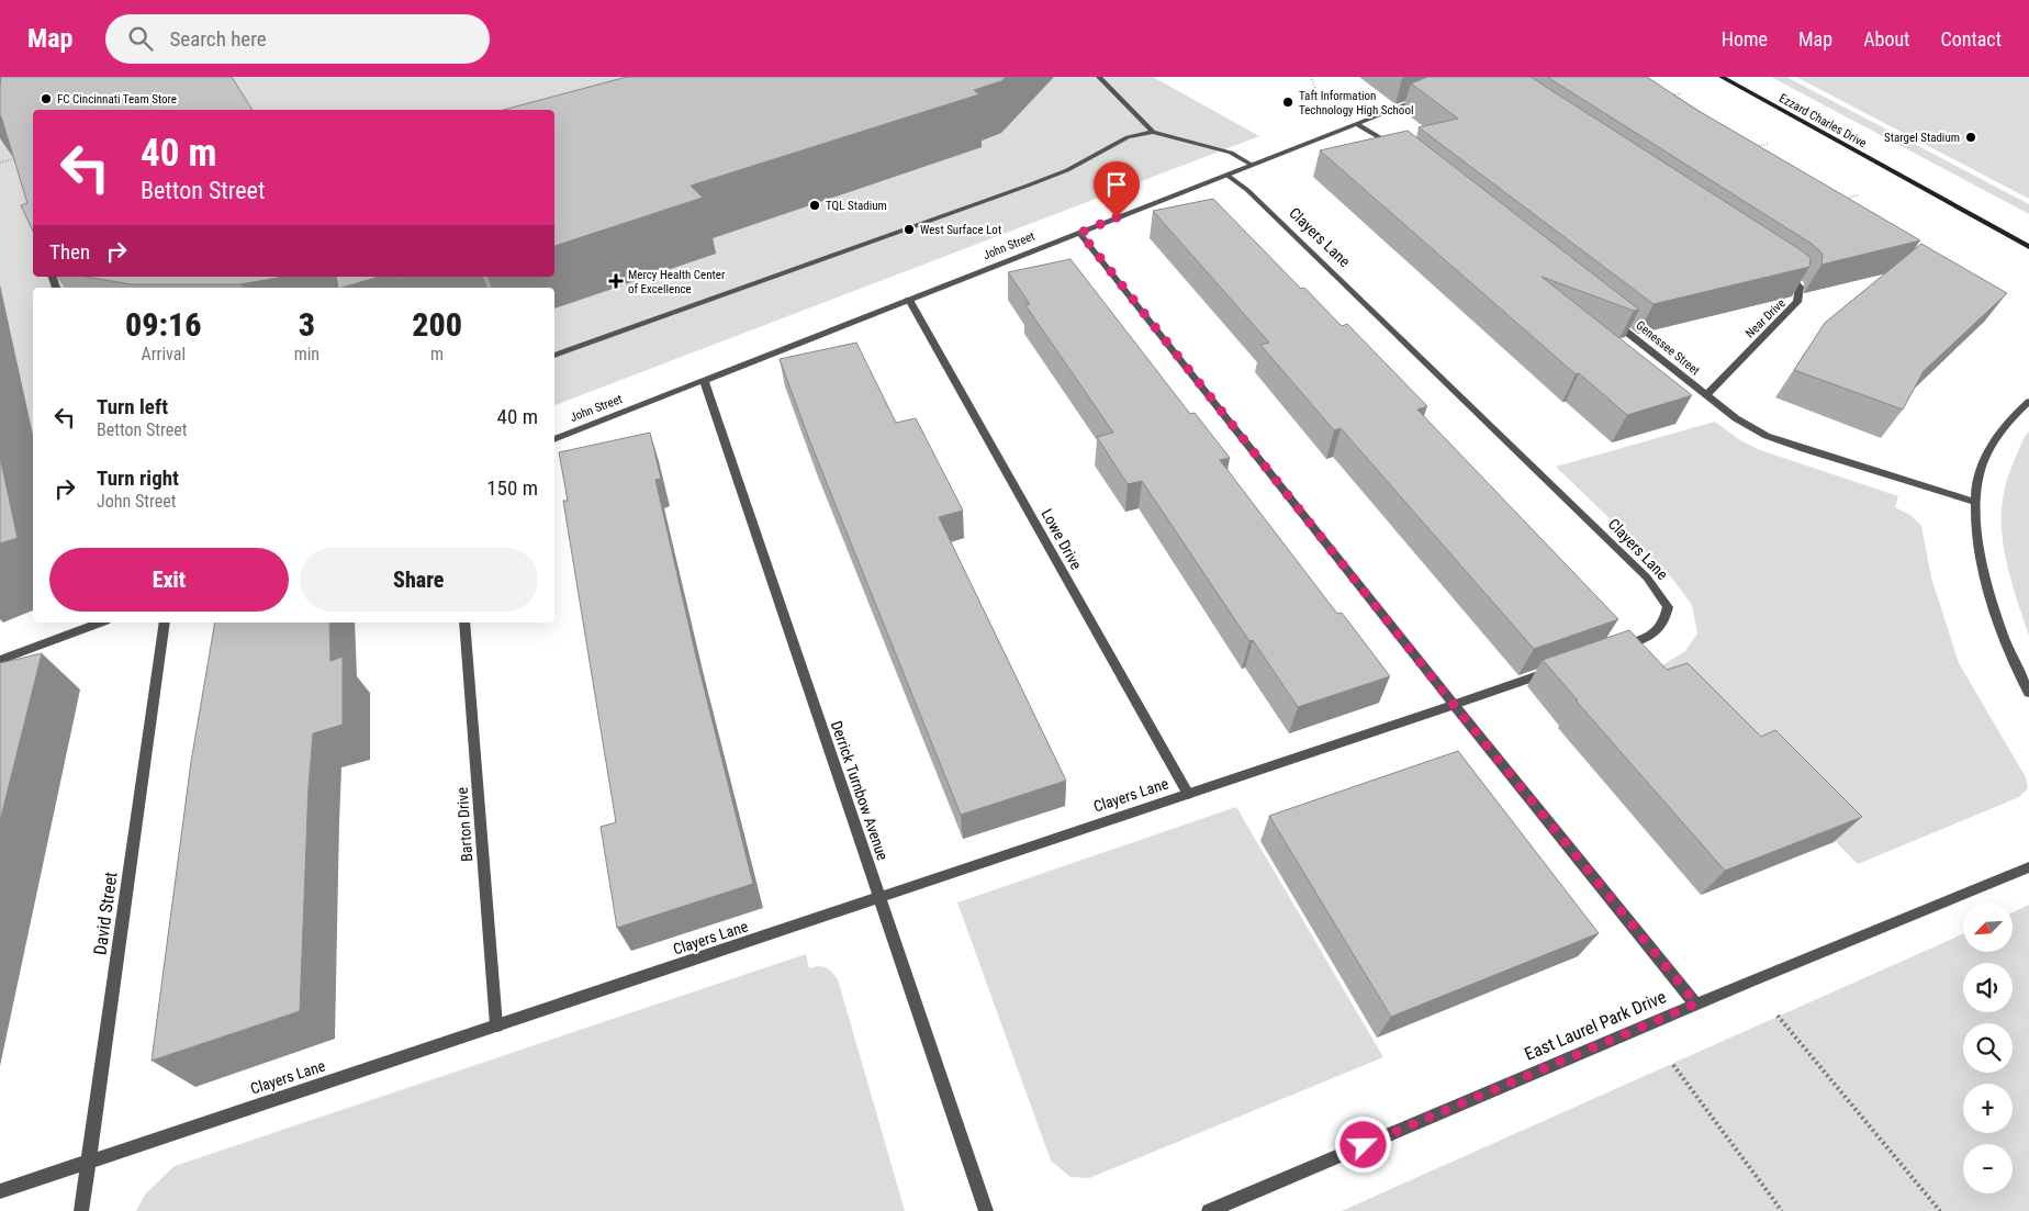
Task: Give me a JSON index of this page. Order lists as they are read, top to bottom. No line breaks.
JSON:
{"streets":{"main road":["Ezzard Charles Drive"],"street":["Clayers Lane","John Street","Near Drive","Genessee Street","Lowe Drive","Derrick Turnbow Avenue","Barton Drive","David Street","East Laurel Park Drive"]},"crossings":[["Clayers Lane","John Street"],["Clayers Lane","Lowe Drive"],["Clayers Lane","Derrick Turnbow Avenue"],["Clayers Lane","Barton Drive"],["Clayers Lane","David Street"],["John Street","Lowe Drive"],["John Street","Derrick Turnbow Avenue"],["Near Drive","Genessee Street"]],"places":{"other":["FC Cincinnati Team Store","Taft Information Technology High School","Stargel Stadium","TQL Stadium","West Surface Lot"],"health":["Mercy Health Center of Excellence"]},"north":"bottom left","page":{"header":"Map","search":"Search here","nav":["Home","Map","About","Contact"],"turn":["40 m","Betton Street"],"then":"Then","eta":["09:16","Arrival","3","min","200","m"],"list":[{"name":"Turn left","note":"Betton Street","value":"40 m"},{"name":"Turn right","note":"John Street","value":"150 m"}],"buttons":["Exit","Share"],"map_buttons":["+","−"]}}
